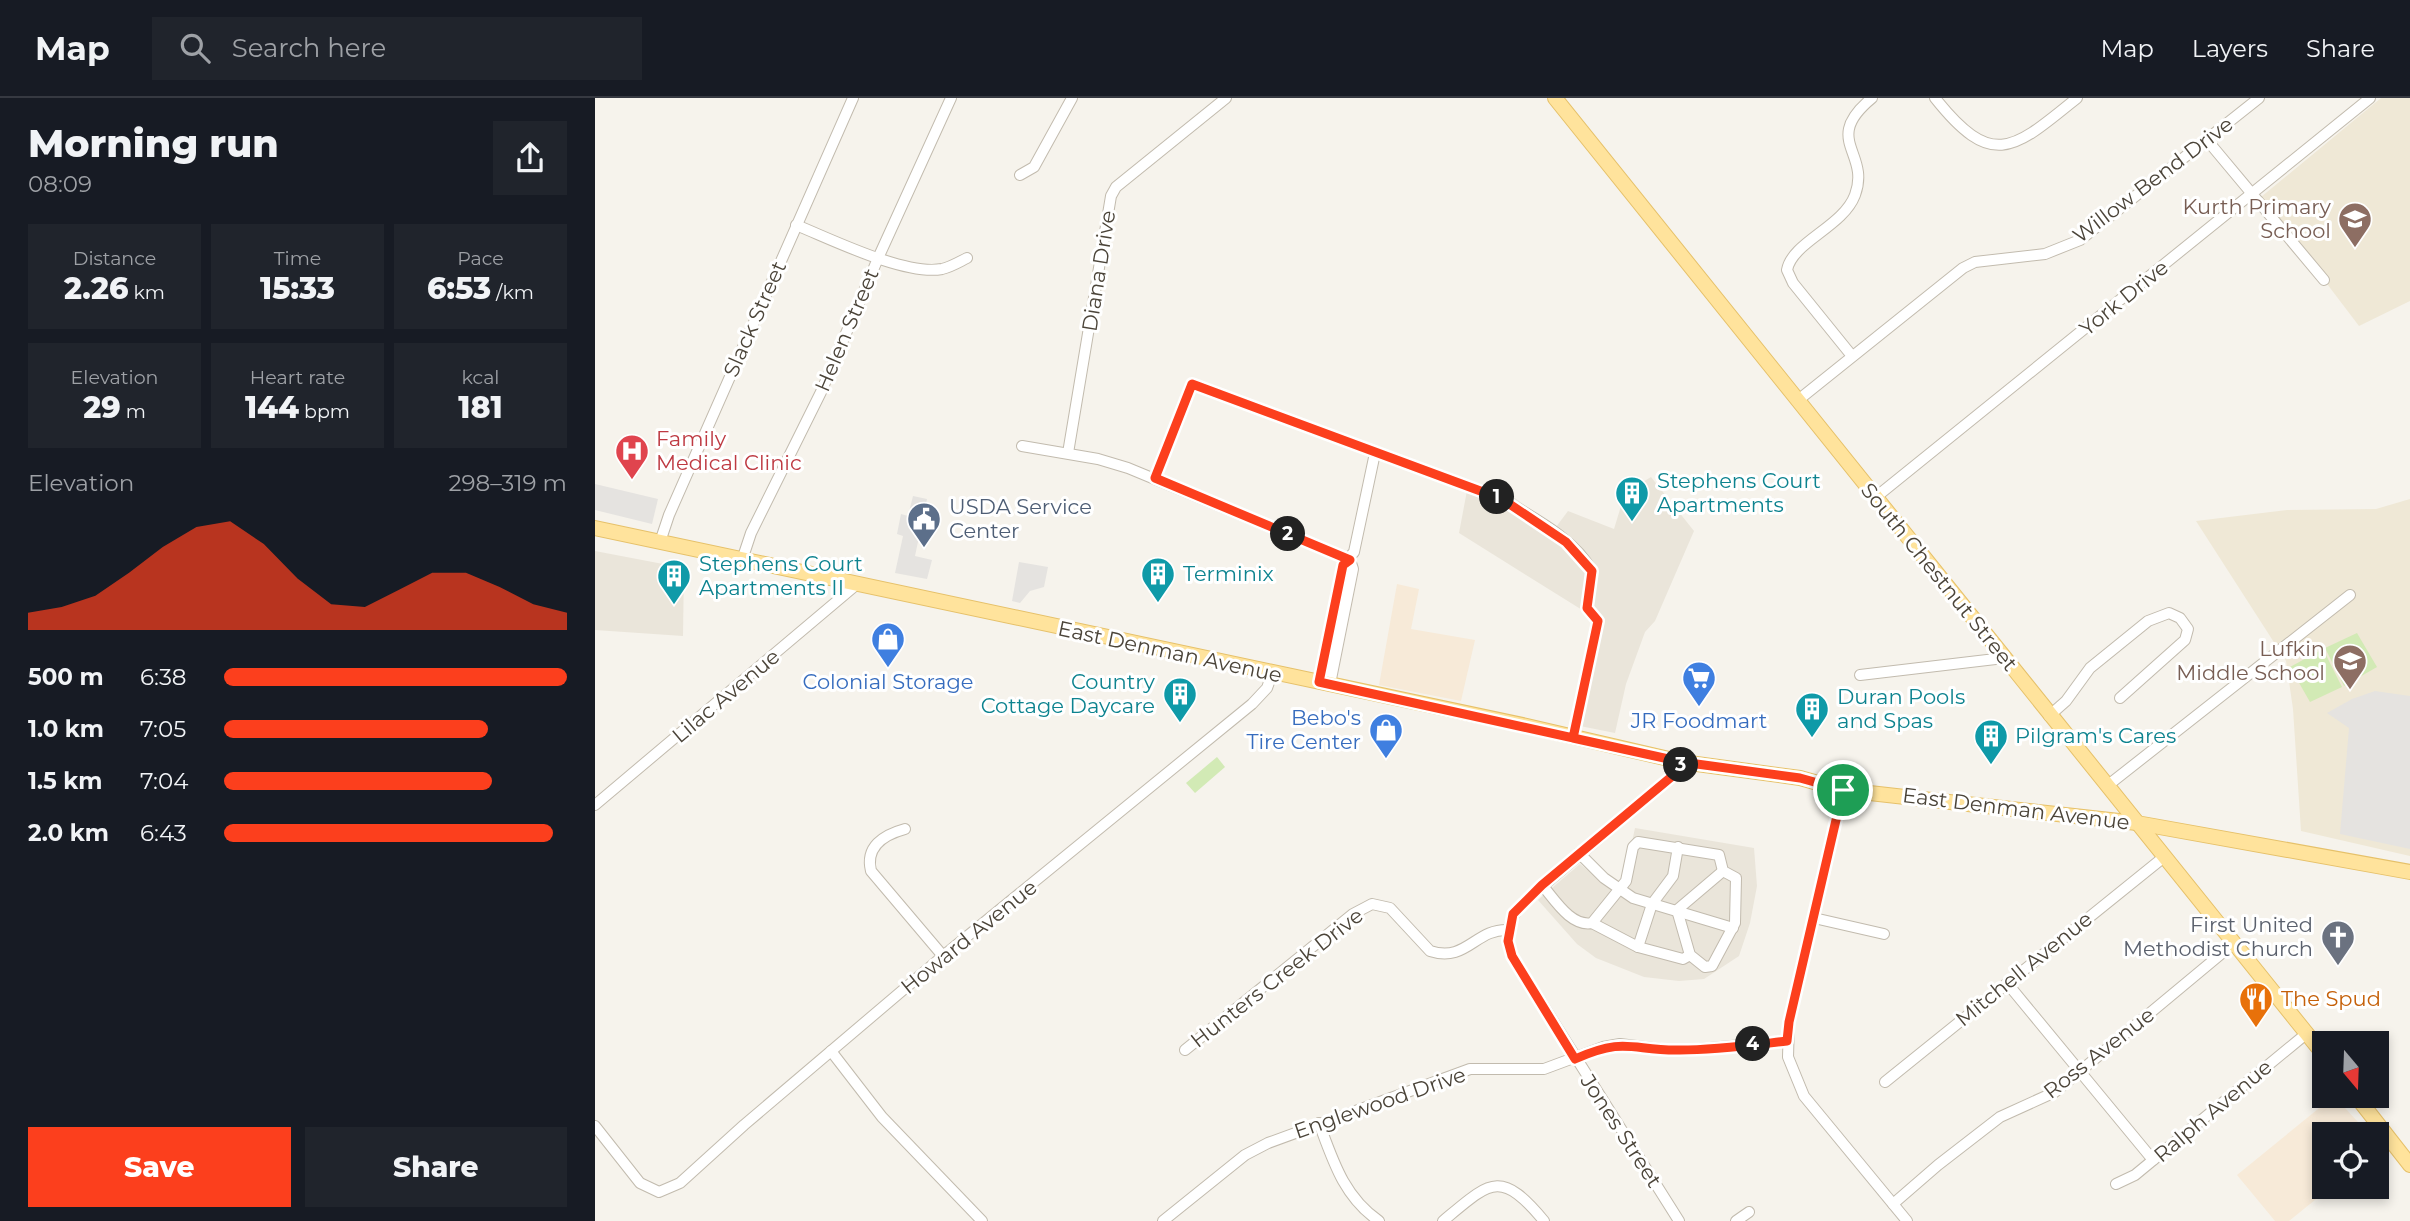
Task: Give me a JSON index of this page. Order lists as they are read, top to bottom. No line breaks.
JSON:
{"streets":{"main road":["South Chestnut Street","East Denman Avenue"],"street":["Willow Bend Drive","Diana Drive","York Drive","Slack Street","Helen Street","Lilac Avenue","Howard Avenue","Mitchell Avenue","Hunters Creek Drive","Ross Avenue","Englewood Drive","Ralph Avenue","Jones Street"]},"crossings":[["Willow Bend Drive","South Chestnut Street"],["York Drive","South Chestnut Street"],["Slack Street","East Denman Avenue"],["Helen Street","East Denman Avenue"],["South Chestnut Street","East Denman Avenue"],["South Chestnut Street","Mitchell Avenue"],["South Chestnut Street","Ross Avenue"],["South Chestnut Street","Ralph Avenue"],["East Denman Avenue","Lilac Avenue"],["East Denman Avenue","Howard Avenue"],["Hunters Creek Drive","Jones Street"],["Englewood Drive","Jones Street"]],"places":{"school or university":["Kurth Primary School","Lufkin Middle School"],"hospital":["Family Medical Clinic"],"building":["Stephens Court Apartments","Terminix","Stephens Court Apartments II","Country Cottage Daycare","Duran Pools and Spas","Pilgram's Cares"],"public building":["USDA Service Center"],"shop":["Colonial Storage","Bebo's Tire Center"],"supermarket":["JR Foodmart"],"church":["First United Methodist Church"],"restaurant":["The Spud"]},"north":"bottom","page":{"header":"Map","search":"Search here","nav":["Map","Layers","Share"],"heading":["Morning run","08:09"],"stats":[["Distance","2.26 km"],["Time","15:33"],["Pace","6:53 /km"],["Elevation","29 m"],["Heart rate","144 bpm"],["kcal","181"]],"chart":["Elevation","298–319 m"],"pins":["1","2","3","4"],"list":[{"name":"500 m","note":"6:38"},{"name":"1.0 km","note":"7:05"},{"name":"1.5 km","note":"7:04"},{"name":"2.0 km","note":"6:43"}],"buttons":["Save","Share"]}}
